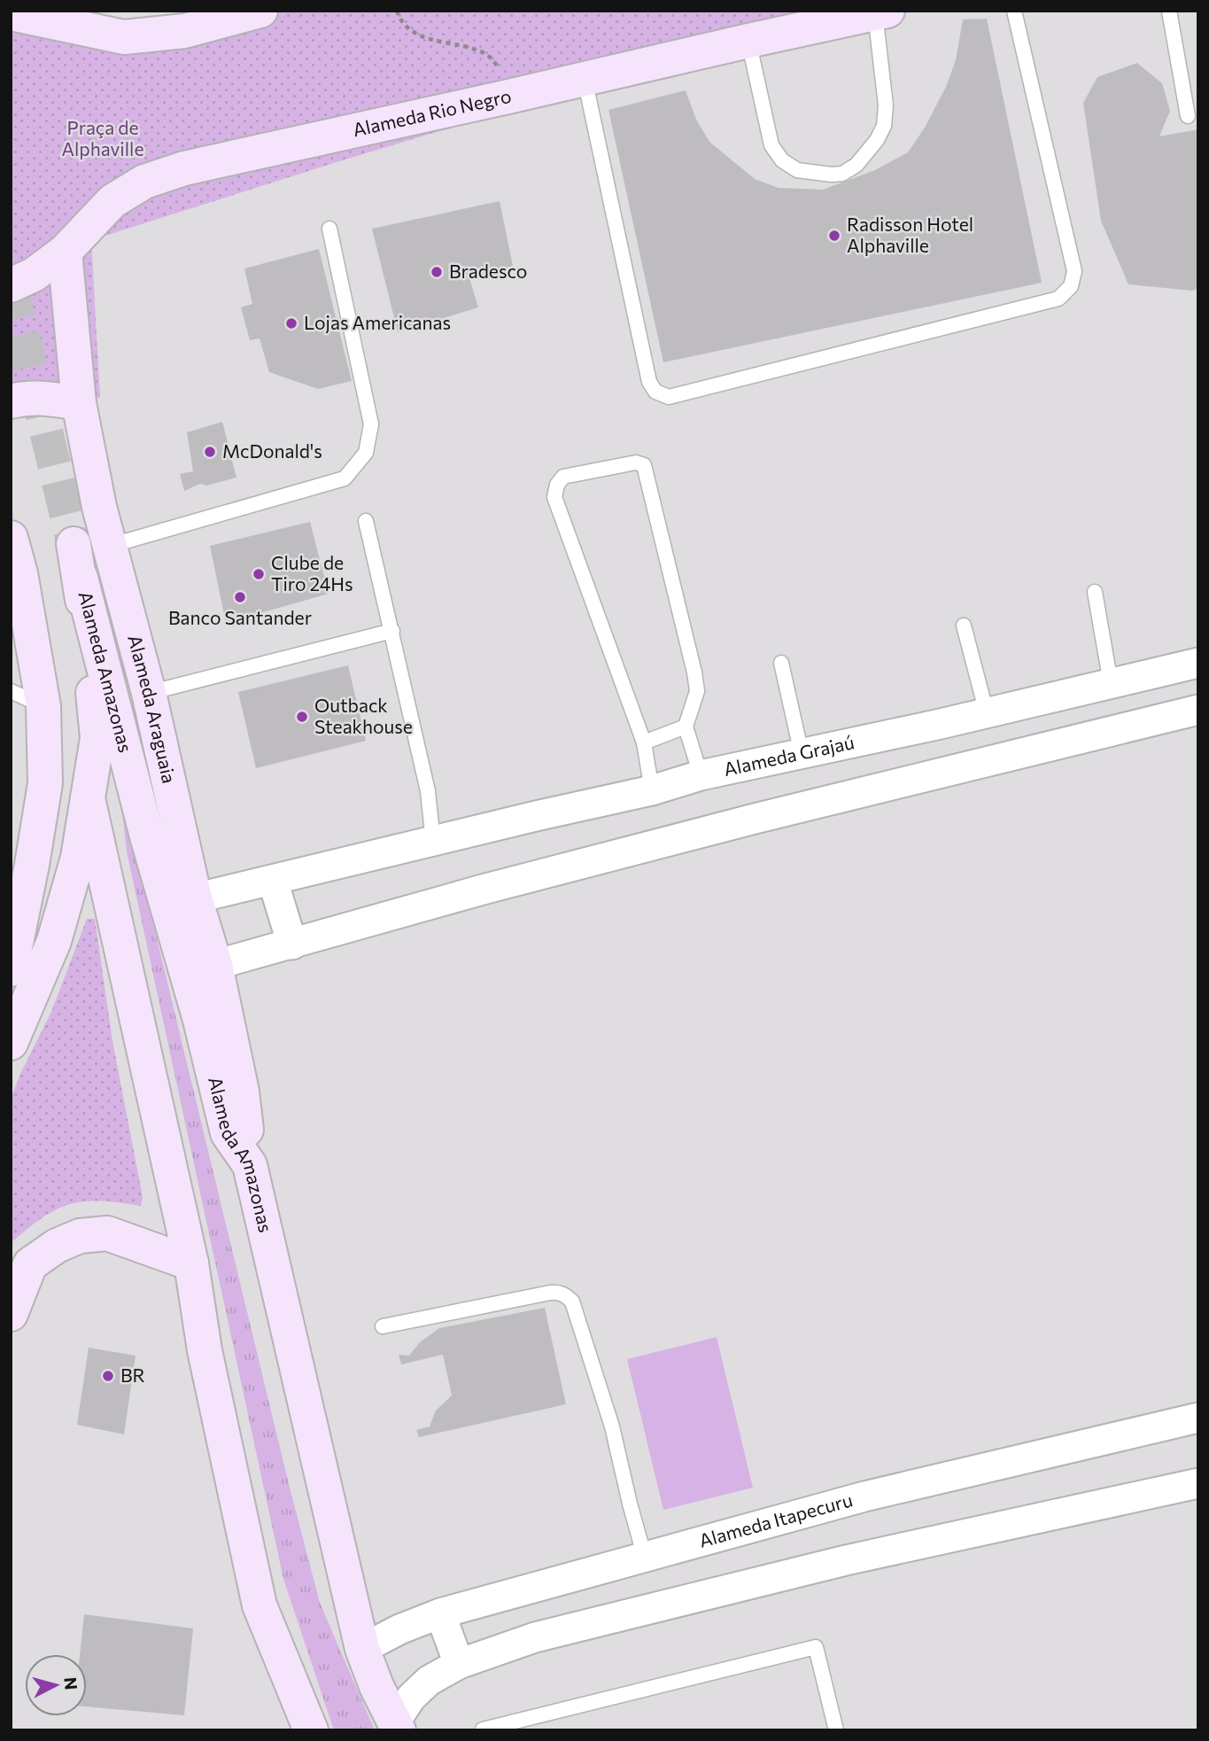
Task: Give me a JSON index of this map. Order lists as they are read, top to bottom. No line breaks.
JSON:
{"streets":{"main road":["Alameda Rio Negro","Alameda Amazonas","Alameda Araguaia"],"street":["Alameda Grajaú","Alameda Itapecuru"]},"crossings":[["Alameda Rio Negro","Alameda Araguaia"],["Alameda Amazonas","Alameda Araguaia"],["Alameda Amazonas","Alameda Itapecuru"],["Alameda Araguaia","Alameda Grajaú"]],"parks":["Praça de Alphaville"],"places":["Radisson Hotel Alphaville","Bradesco","Lojas Americanas","McDonald's","Clube de Tiro 24Hs","Banco Santander","Outback Steakhouse","BR"],"north":"right"}
